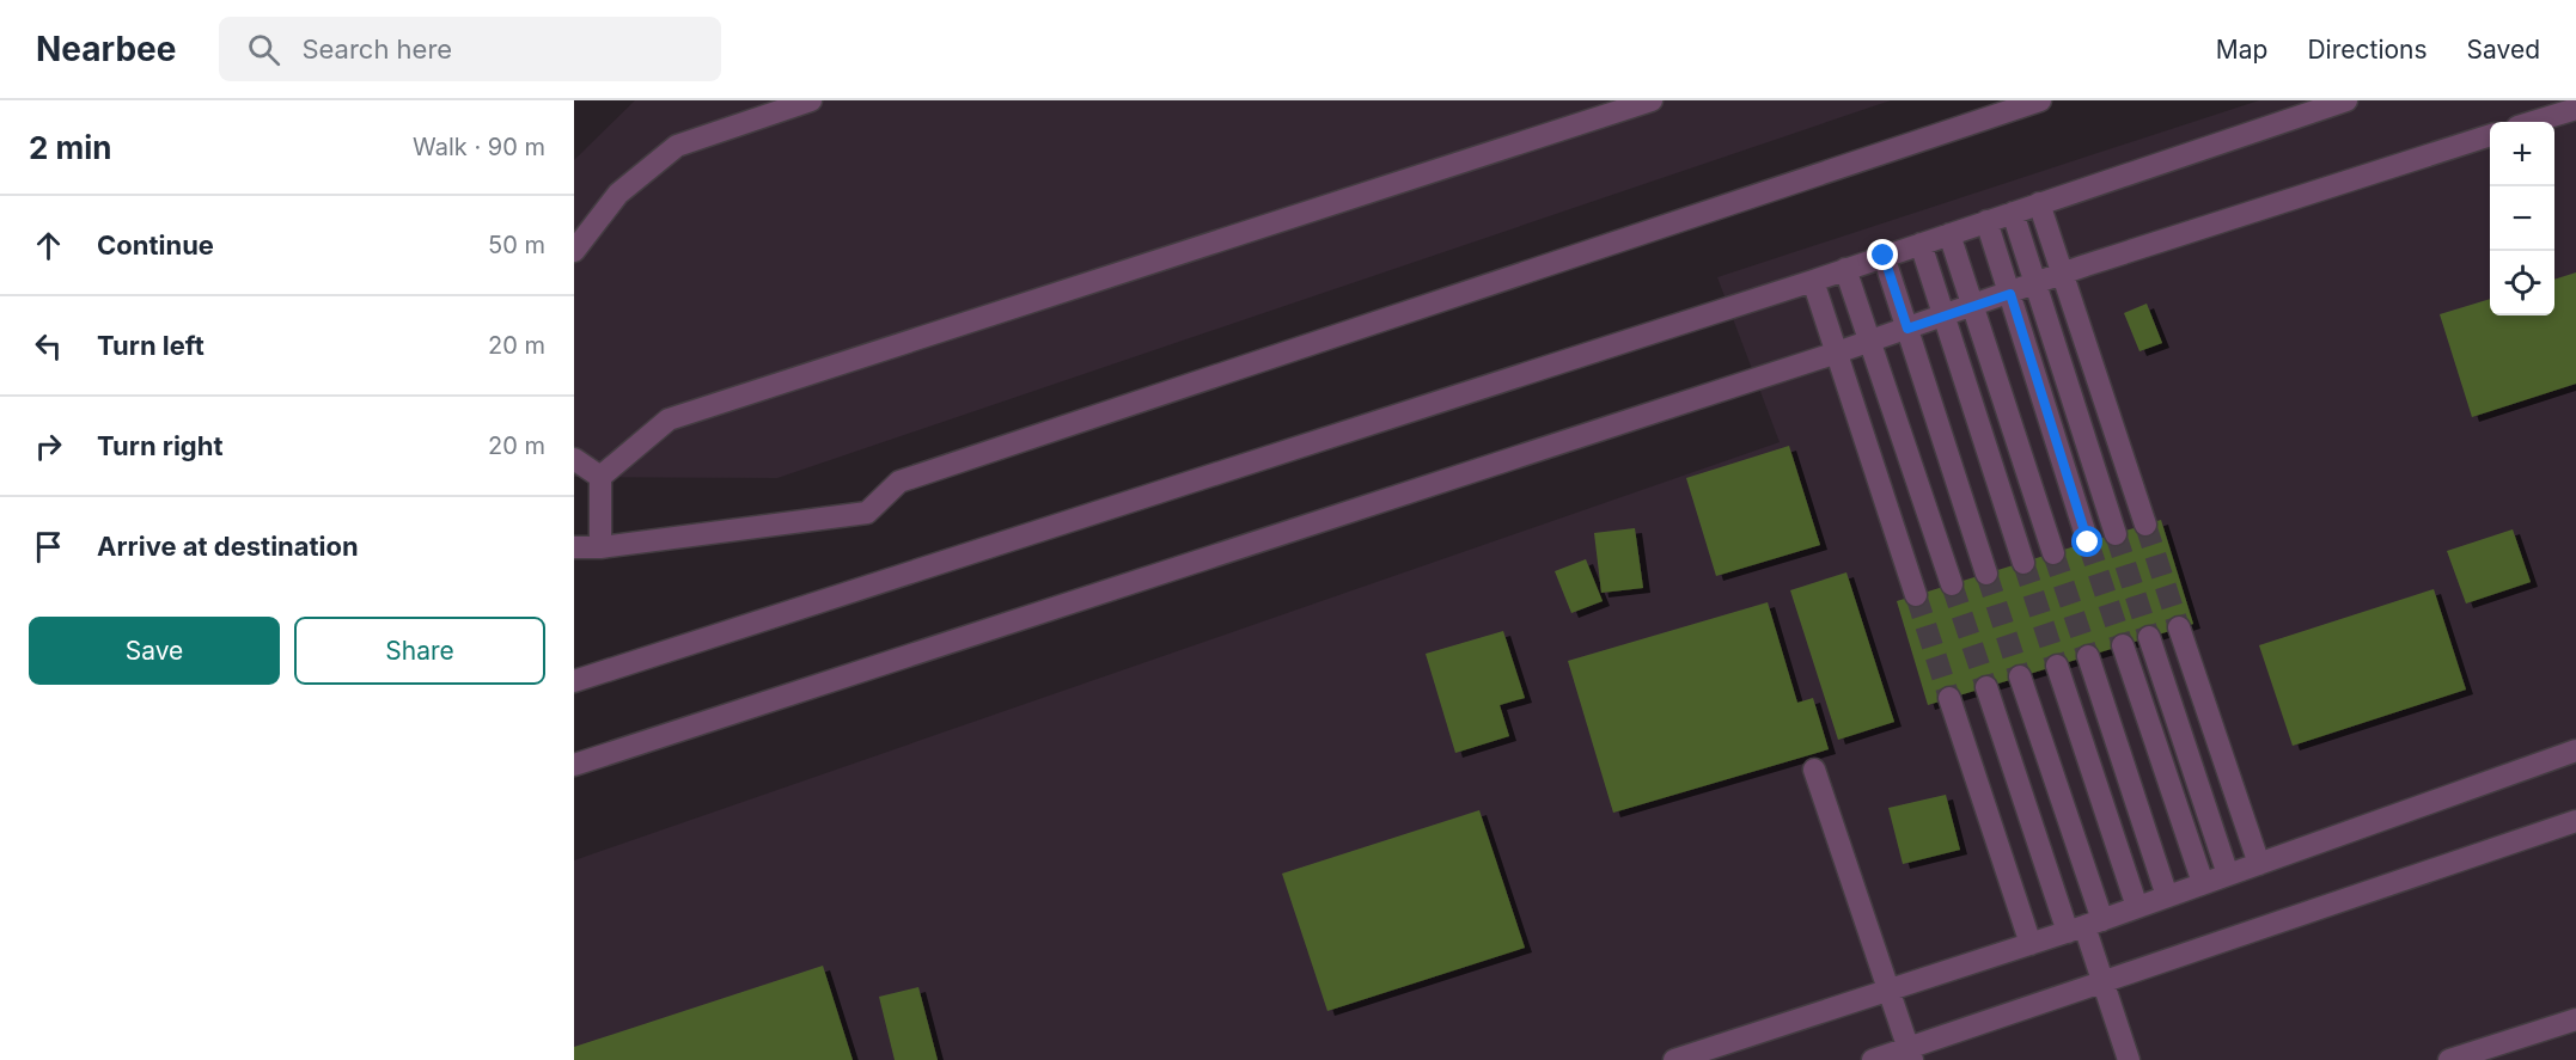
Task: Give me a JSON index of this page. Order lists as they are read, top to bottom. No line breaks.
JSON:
{"page":{"header":"Nearbee","search":"Search here","nav":["Map","Directions","Saved"],"heading":["2 min","Walk · 90 m"],"map_buttons":["+","−"],"list":[["Continue","50 m"],["Turn left","20 m"],["Turn right","20 m"],"Arrive at destination"],"buttons":["Save","Share"]}}
